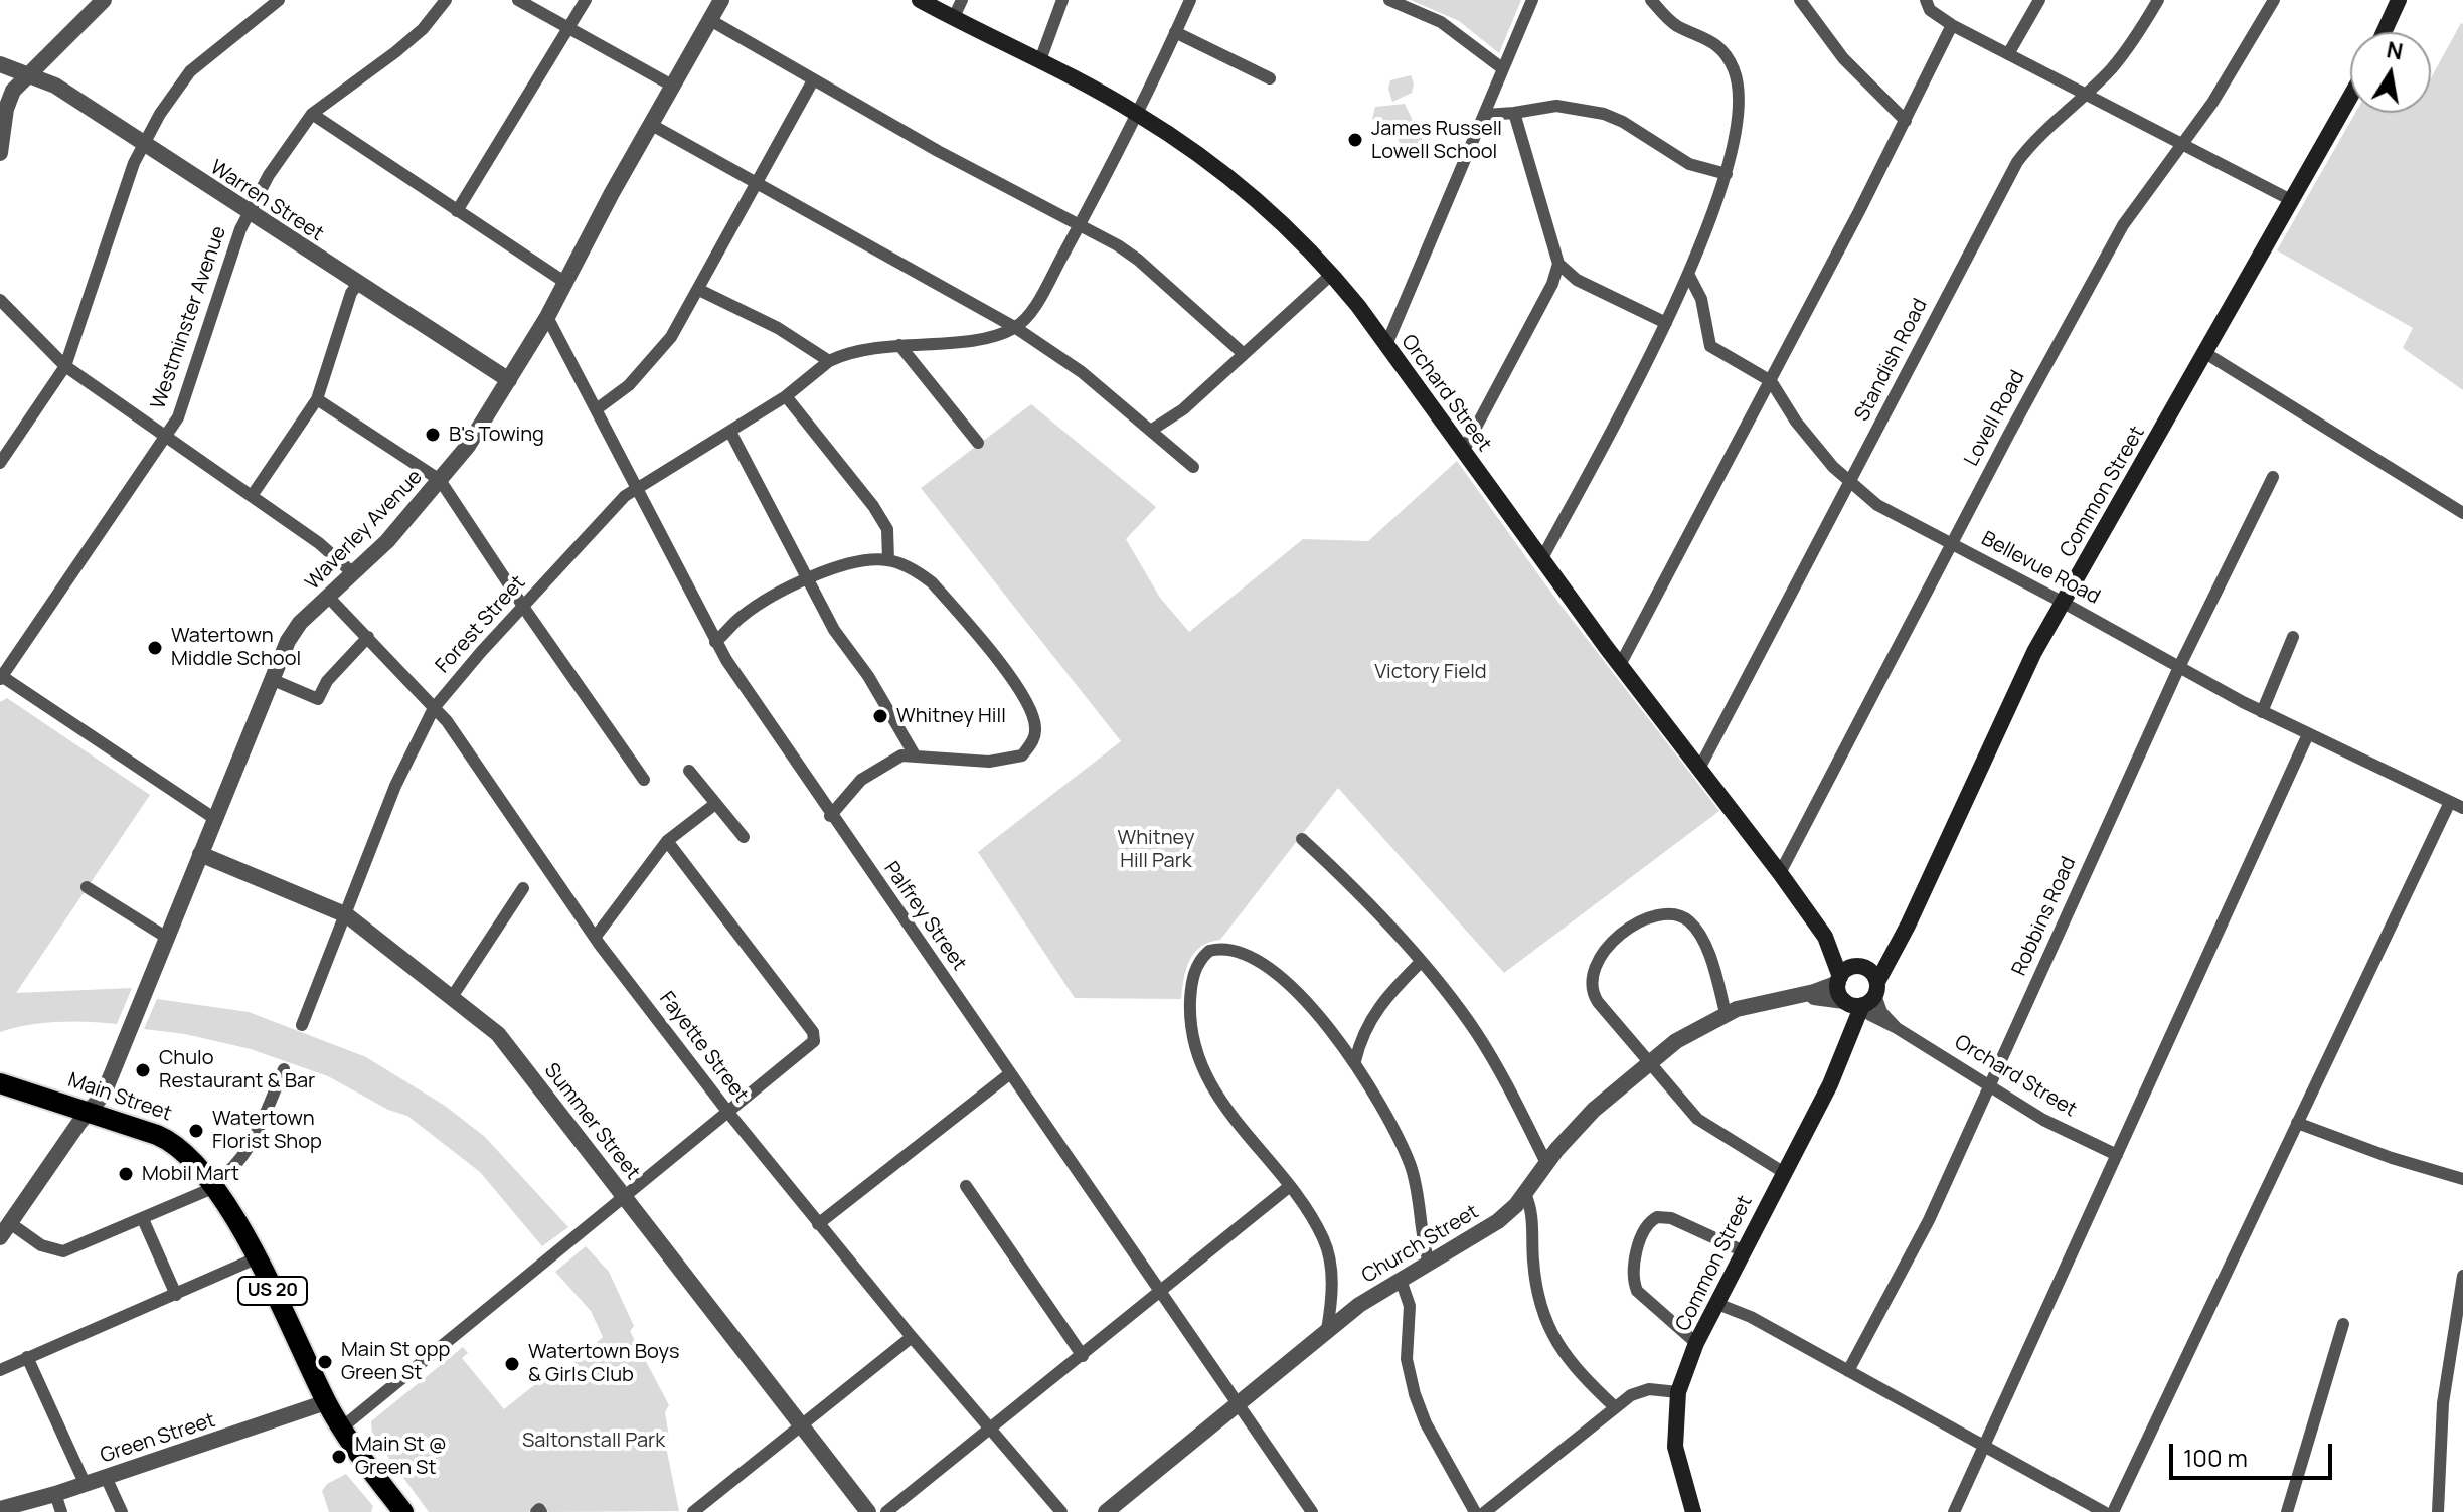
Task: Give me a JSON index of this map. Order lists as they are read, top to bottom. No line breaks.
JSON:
{"streets":{"main road":["Orchard Street","Common Street","Main Street","US 20"],"street":["Warren Street","Westminster Avenue","Standish Road","Lovell Road","Waverley Avenue","Bellevue Road","Forest Street","Palfrey Street","Robbins Road","Fayette Street","Summer Street","Church Street","Green Street"]},"crossings":[["Warren Street","Westminster Avenue"],["Warren Street","Waverley Avenue"],["Standish Road","Orchard Street"],["Standish Road","Bellevue Road"],["Orchard Street","Lovell Road"],["Orchard Street","Common Street"],["Orchard Street","Robbins Road"],["Orchard Street","Church Street"],["Lovell Road","Bellevue Road"],["Common Street","Bellevue Road"],["Common Street","Church Street"],["Waverley Avenue","Palfrey Street"],["Waverley Avenue","Fayette Street"],["Waverley Avenue","Main Street"],["Waverley Avenue","Summer Street"],["Bellevue Road","Robbins Road"],["Forest Street","Palfrey Street"],["Forest Street","Fayette Street"],["Forest Street","Summer Street"],["Palfrey Street","Church Street"],["Main Street","Green Street"]],"parks":["Victory Field","Whitney Hill Park","Saltonstall Park"],"places":["James Russell Lowell School","B's Towing","Watertown Middle School","Whitney Hill","Chulo Restaurant & Bar","Watertown Florist Shop","Mobil Mart","Main St opp Green St","Watertown Boys & Girls Club","Main St @ Green St"],"scale_bar":"100 m","north":"top"}
